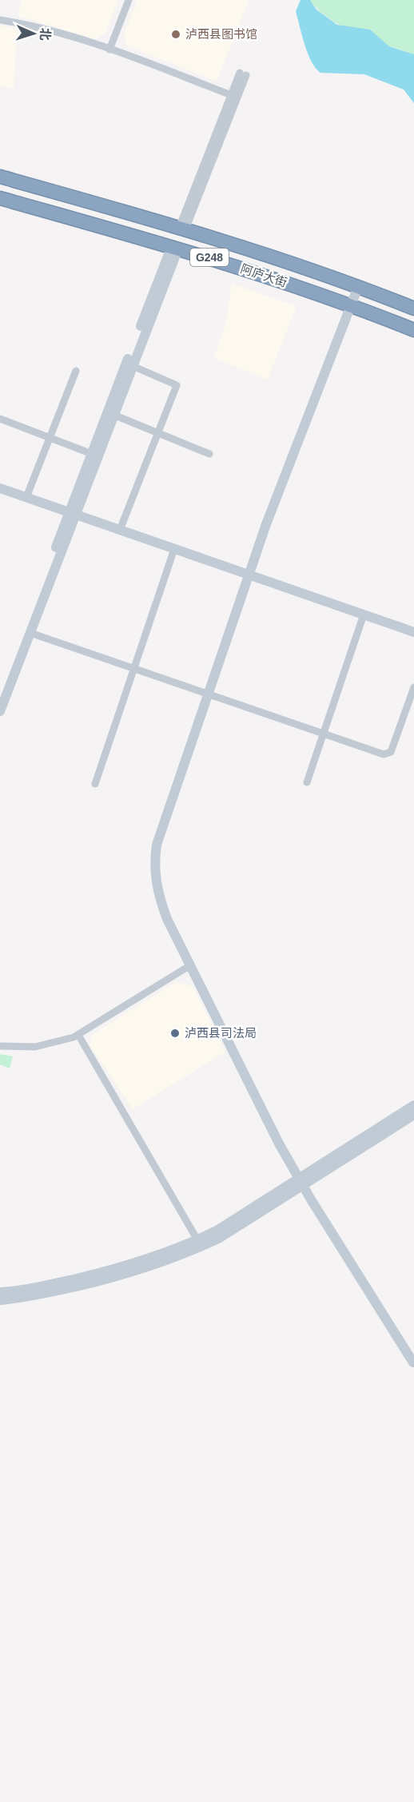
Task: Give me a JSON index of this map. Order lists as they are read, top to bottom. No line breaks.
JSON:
{"streets":{"highway":["G248","阿庐大街"]},"crossings":[["G248","阿庐大街"]],"places":["泸西县图书馆","泸西县司法局"],"north":"right"}
